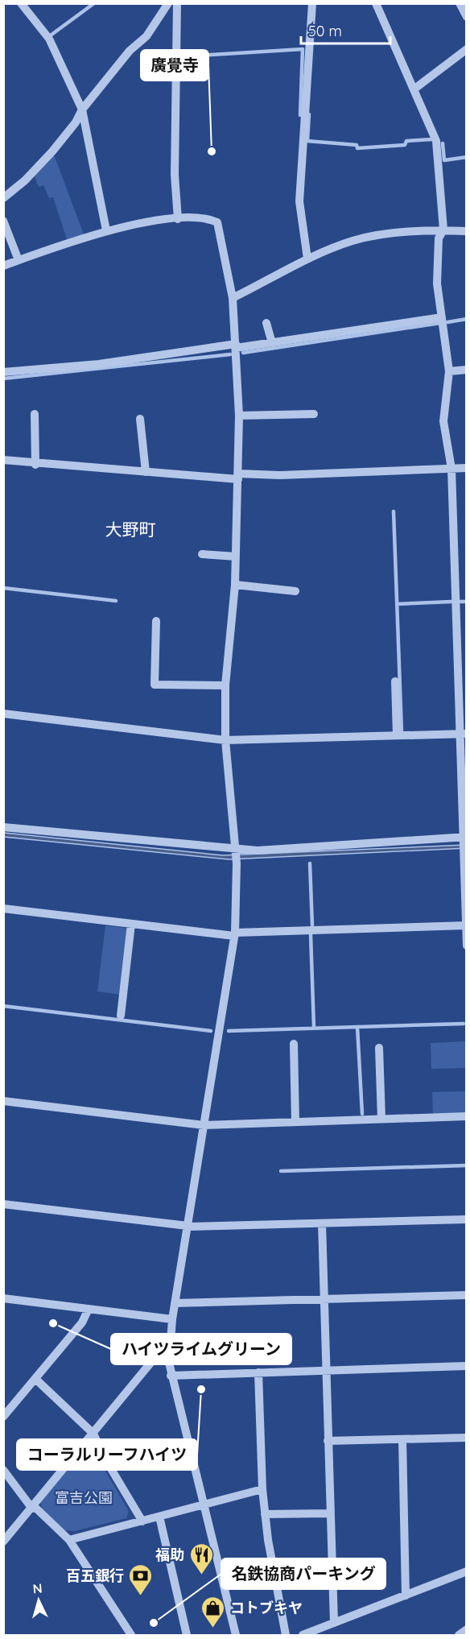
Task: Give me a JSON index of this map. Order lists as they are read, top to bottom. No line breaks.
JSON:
{"districts":["大野町"],"parks":["富吉公園"],"places":{"other":["廣覺寺","ハイツライムグリーン","コーラルリーフハイツ","名鉄協商パーキング"],"restaurant":["福助"],"bank":["百五銀行"],"shop":["コトブキヤ"]},"scale_bar":"50 m","north":"top"}
